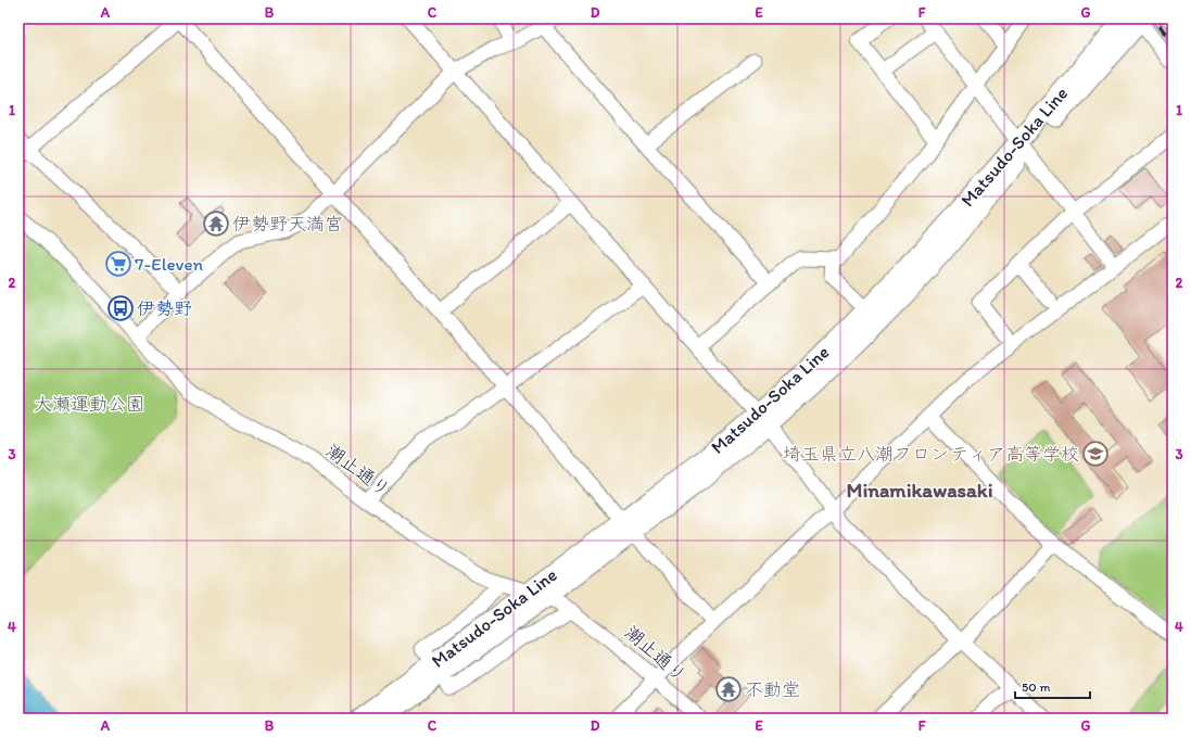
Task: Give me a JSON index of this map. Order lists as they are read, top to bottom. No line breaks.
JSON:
{"streets":{"main road":["Matsudo-Soka Line"],"street":["潮止通り"]},"crossings":[["Matsudo-Soka Line","潮止通り"]],"districts":["Minamikawasaki"],"parks":["大瀬運動公園"],"places":{"temple":["伊勢野天満宮","不動堂"],"supermarket":["7-Eleven"],"bus stop":["伊勢野"],"school or university":["埼玉県立八潮フロンティア高等学校"]},"scale_bar":"50 m","grid":{"columns":["A","B","C","D","E","F","G"],"rows":["1","2","3","4"]}}
